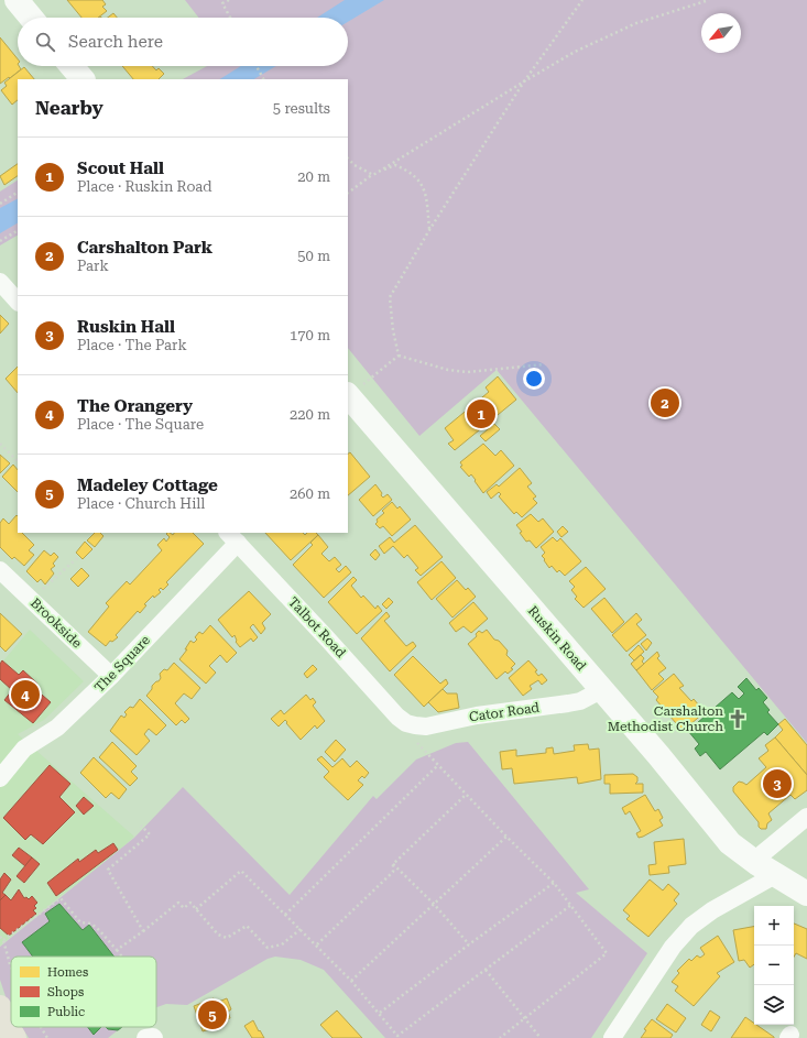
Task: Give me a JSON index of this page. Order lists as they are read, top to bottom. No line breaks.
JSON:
{"streets":{"main road":["Ruskin Road"],"street":["Brookside","Talbot Road","The Square","Cator Road"]},"crossings":[["Brookside","The Square"],["Talbot Road","The Square"],["Talbot Road","Cator Road"],["Ruskin Road","Cator Road"]],"places":{"church":["Carshalton Methodist Church"]},"legend":["Homes","Shops","Public"],"north":"bottom left","page":{"search":"Search here","heading":["Nearby","5 results"],"list":[{"mark":"1","name":"Scout Hall","note":"Place · Ruskin Road","value":"20 m"},{"mark":"2","name":"Carshalton Park","note":"Park","value":"50 m"},{"mark":"3","name":"Ruskin Hall","note":"Place · The Park","value":"170 m"},{"mark":"4","name":"The Orangery","note":"Place · The Square","value":"220 m"},{"mark":"5","name":"Madeley Cottage","note":"Place · Church Hill","value":"260 m"}],"pins":["2","1","4","3","5"],"map_buttons":["+","−"]}}
